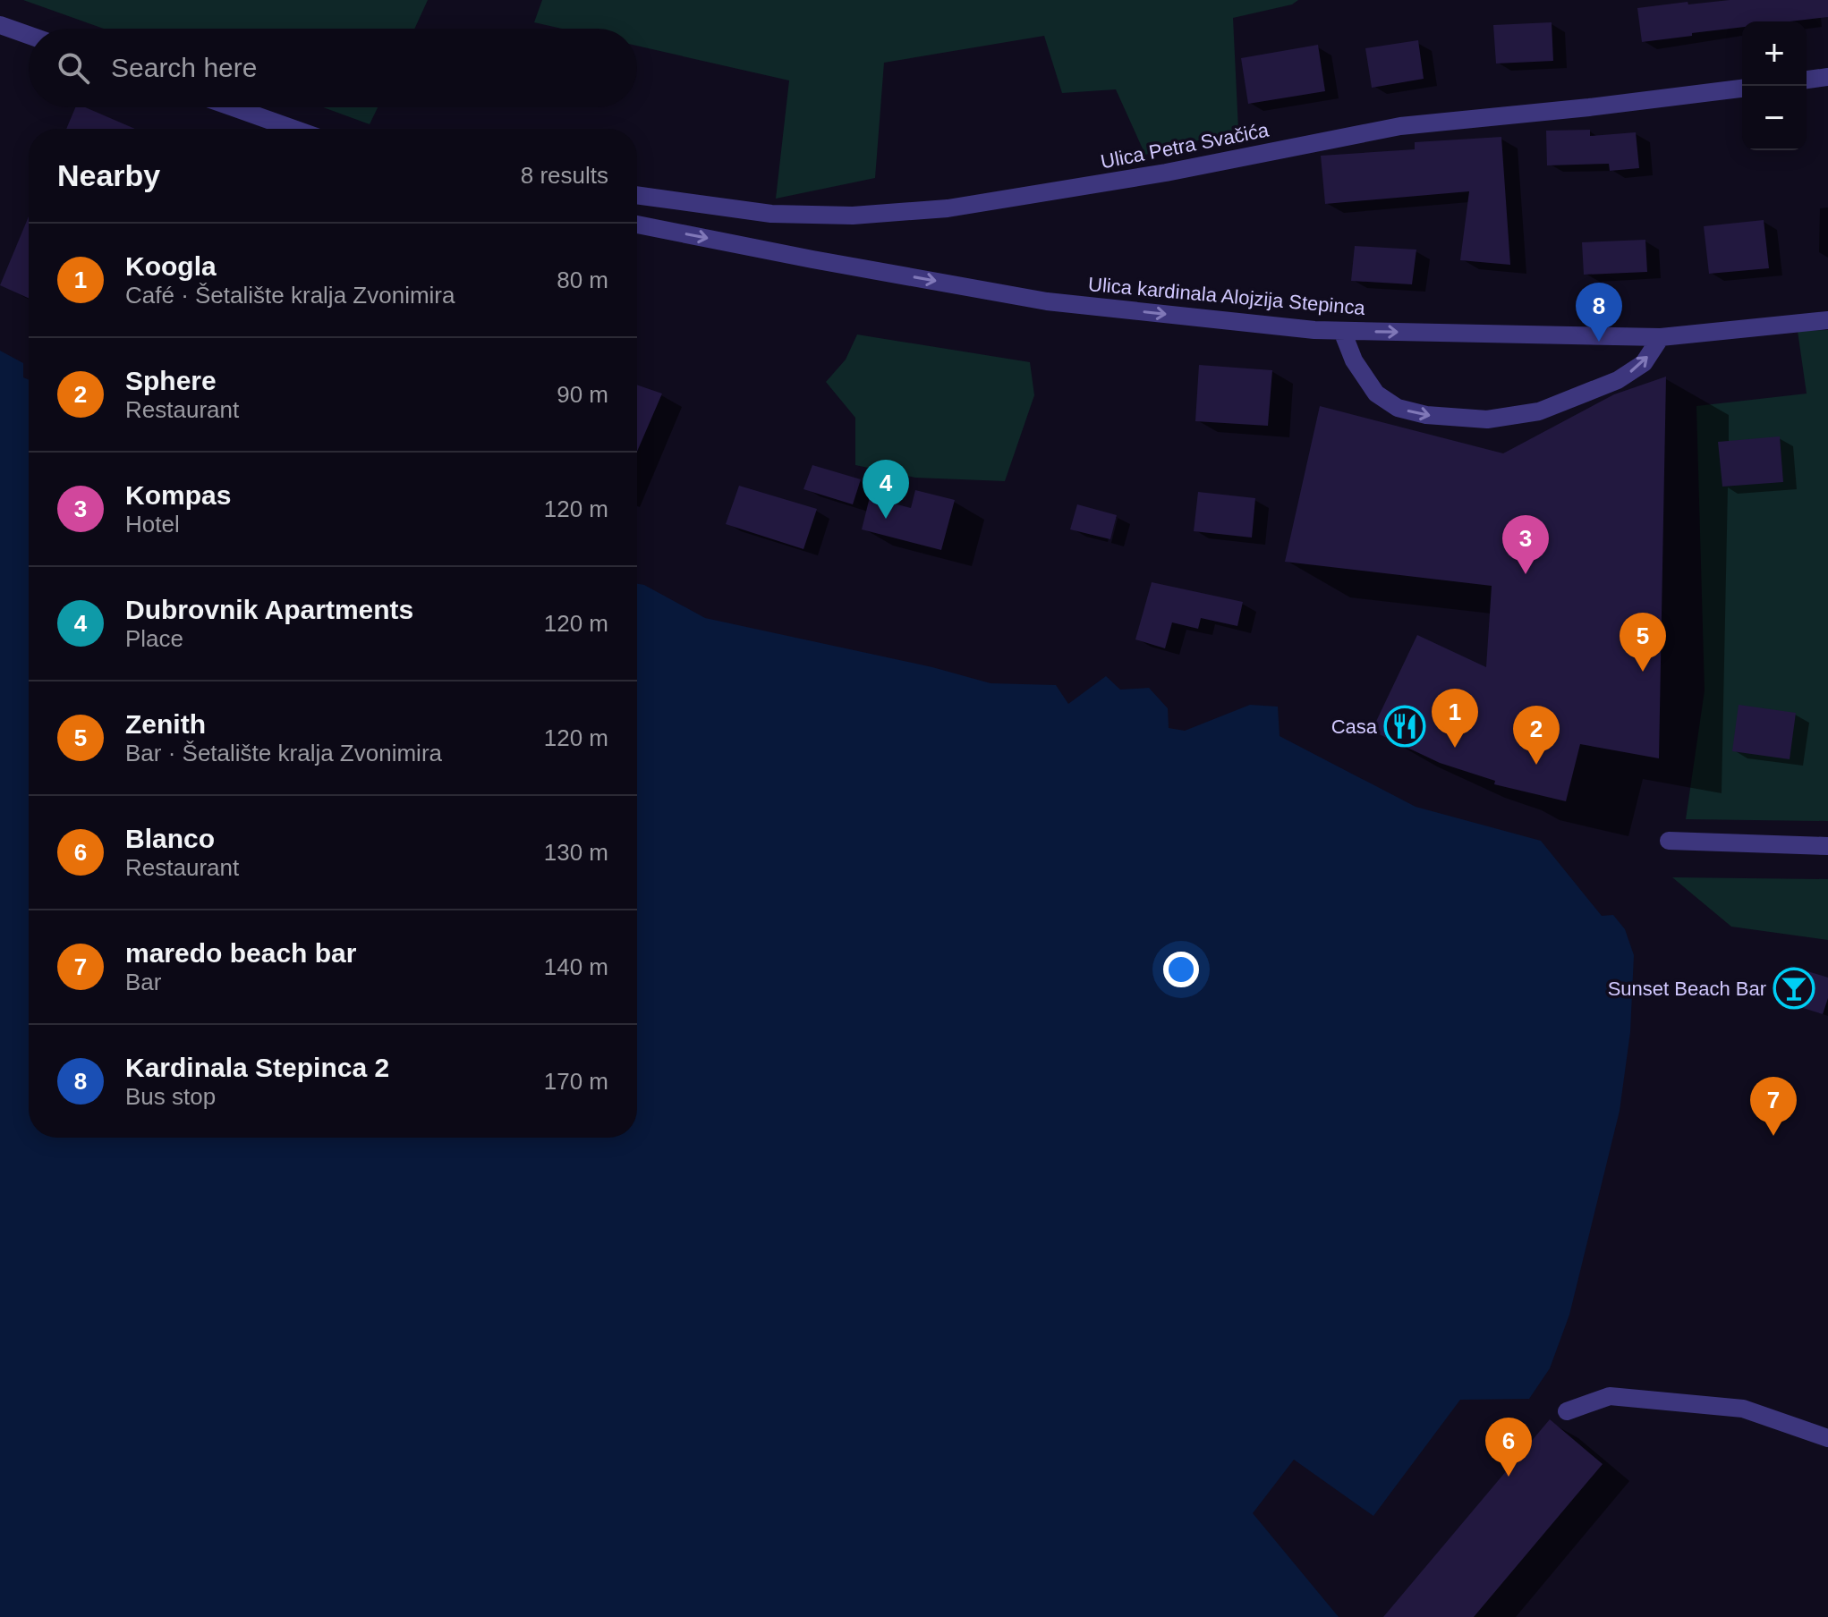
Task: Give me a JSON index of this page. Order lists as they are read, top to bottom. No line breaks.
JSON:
{"streets":{"street":["Ulica Petra Svačića","Ulica kardinala Alojzija Stepinca"]},"one_way":["Ulica kardinala Alojzija Stepinca"],"places":{"restaurant":["Casa"],"bar":["Sunset Beach Bar"]},"page":{"map_buttons":["+","−"],"search":"Search here","heading":["Nearby","8 results"],"list":[{"mark":"1","name":"Koogla","note":"Café · Šetalište kralja Zvonimira","value":"80 m"},{"mark":"2","name":"Sphere","note":"Restaurant","value":"90 m"},{"mark":"3","name":"Kompas","note":"Hotel","value":"120 m"},{"mark":"4","name":"Dubrovnik Apartments","note":"Place","value":"120 m"},{"mark":"5","name":"Zenith","note":"Bar · Šetalište kralja Zvonimira","value":"120 m"},{"mark":"6","name":"Blanco","note":"Restaurant","value":"130 m"},{"mark":"7","name":"maredo beach bar","note":"Bar","value":"140 m"},{"mark":"8","name":"Kardinala Stepinca 2","note":"Bus stop","value":"170 m"}],"pins":["8","4","3","5","1","2","7","6"]}}
